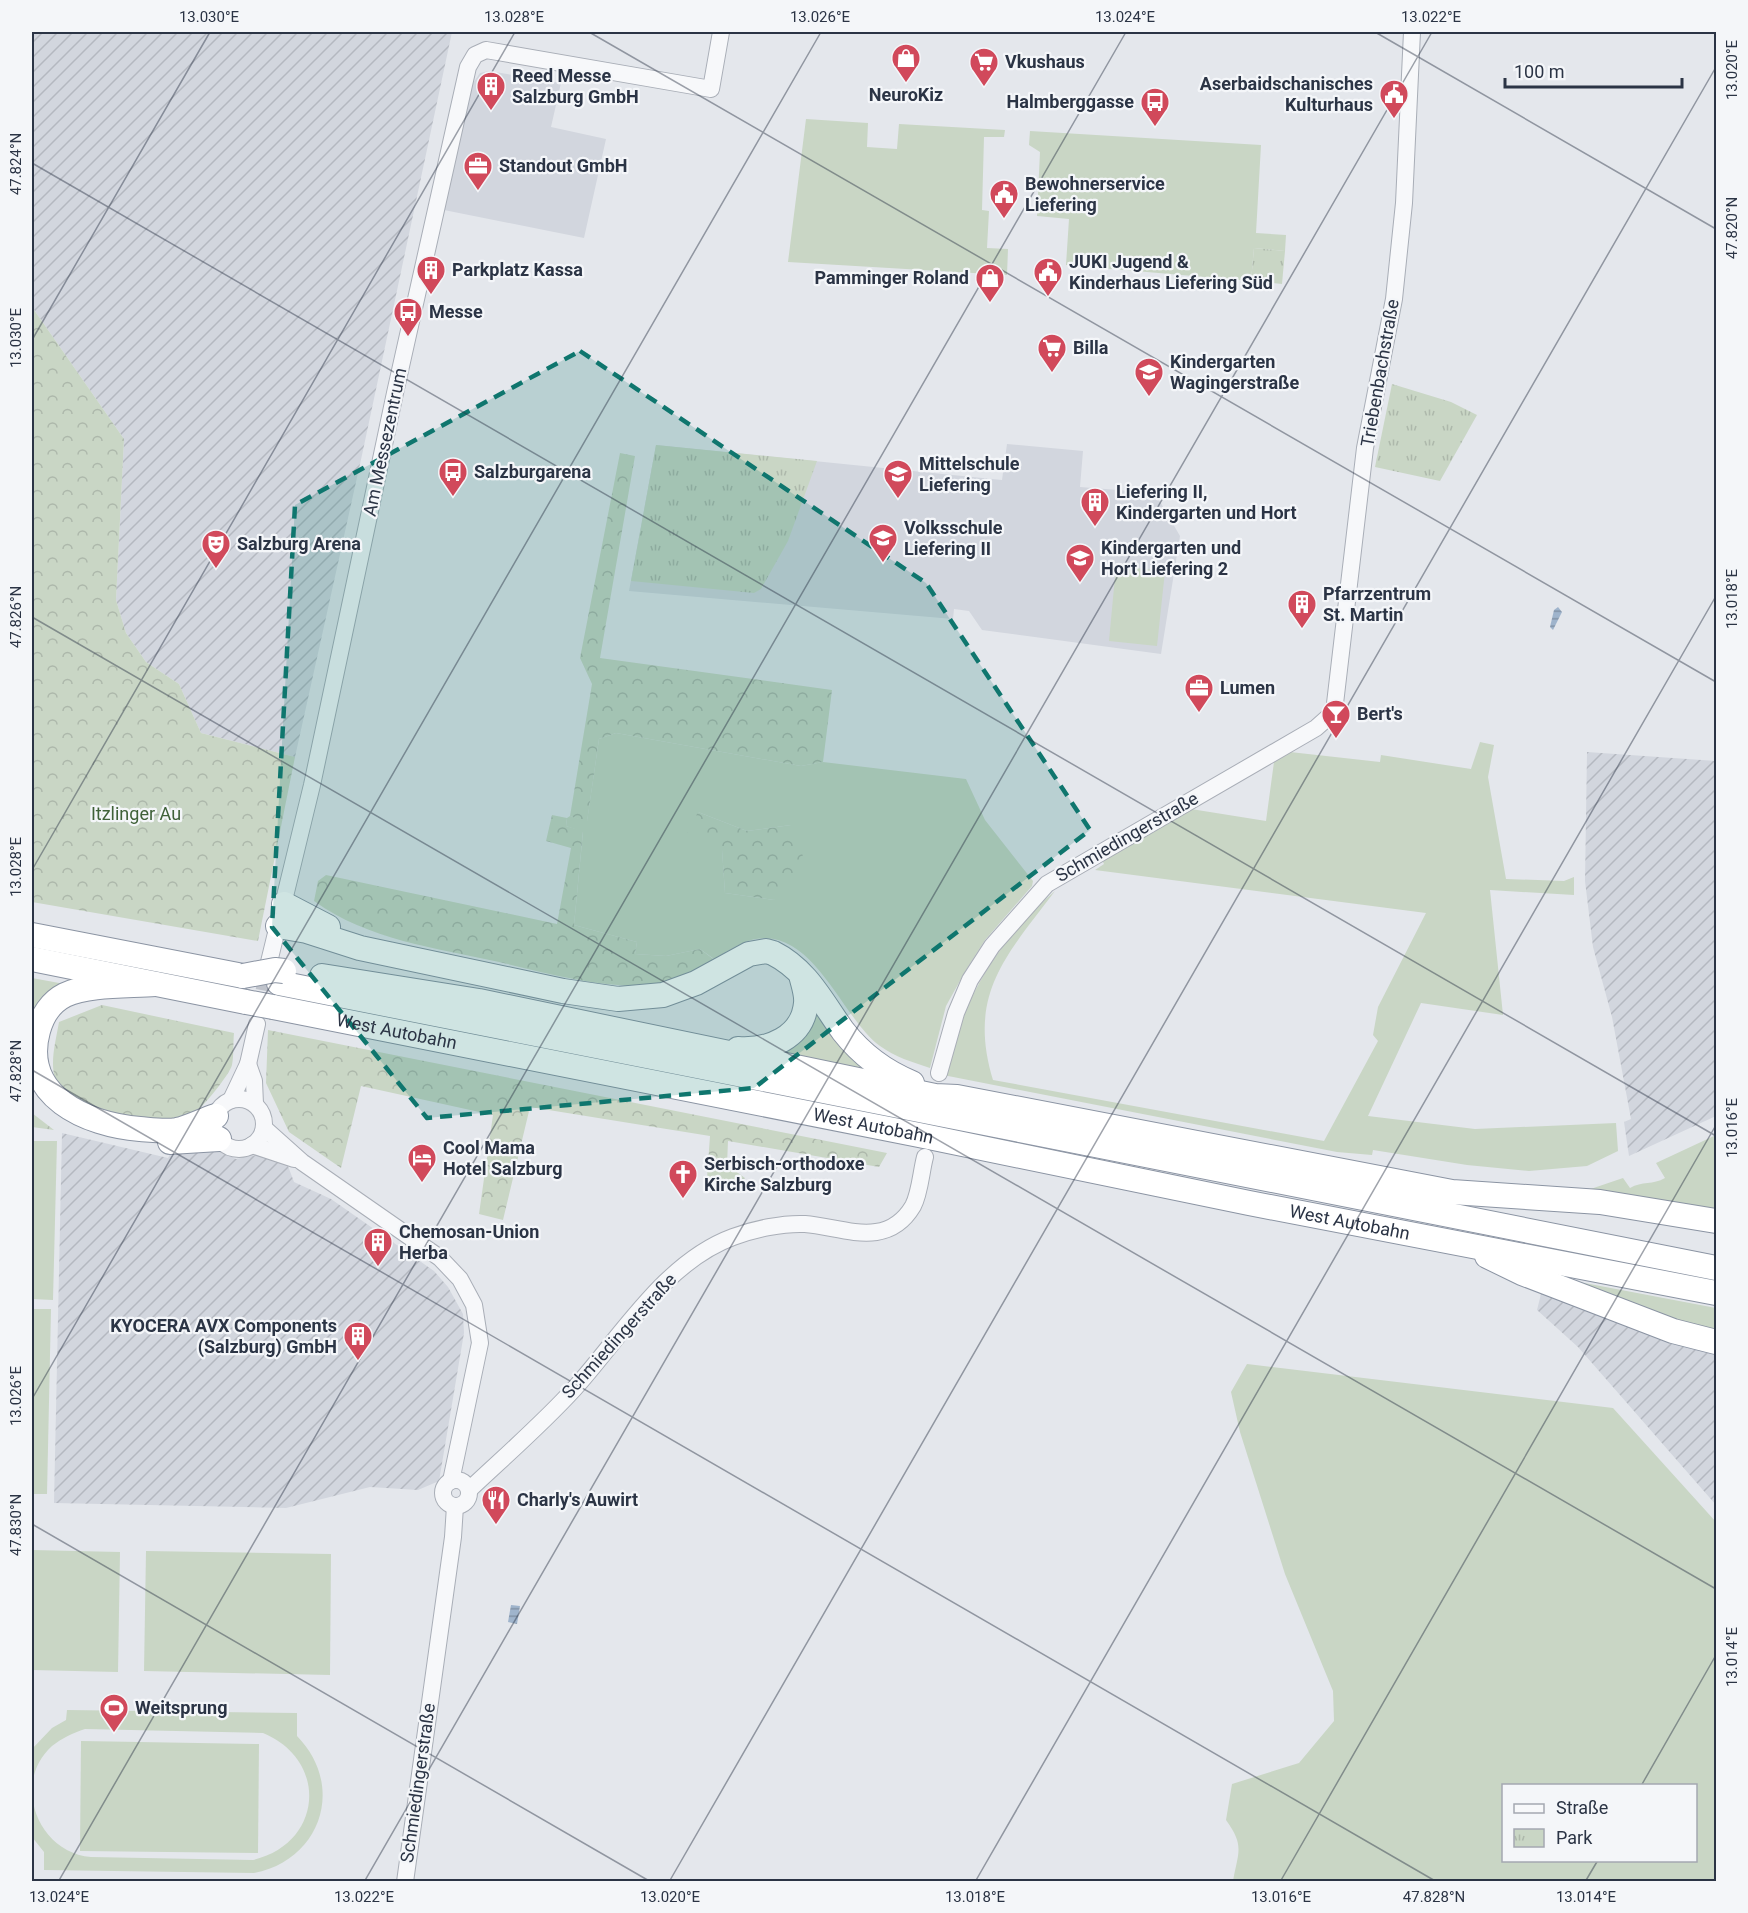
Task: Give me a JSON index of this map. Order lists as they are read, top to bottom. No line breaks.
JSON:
{"streets":{"highway":["West Autobahn"],"street":["Triebenbachstraße","Am Messezentrum","Schmiedingerstraße"]},"crossings":[["Triebenbachstraße","Schmiedingerstraße"],["Am Messezentrum","West Autobahn"]],"parks":["Itzlinger Au"],"places":{"shop":["NeuroKiz","Pamminger Roland"],"supermarket":["Vkushaus","Billa"],"building":["Reed Messe Salzburg GmbH","Parkplatz Kassa","Liefering II, Kindergarten und Hort","Pfarrzentrum St. Martin","Chemosan-Union Herba","KYOCERA AVX Components (Salzburg) GmbH"],"public building":["Aserbaidschanisches Kulturhaus","Bewohnerservice Liefering","JUKI Jugend & Kinderhaus Liefering Süd"],"bus stop":["Halmberggasse","Messe","Salzburgarena"],"office":["Standout GmbH","Lumen"],"school or university":["Kindergarten Wagingerstraße","Mittelschule Liefering","Volksschule Liefering II","Kindergarten und Hort Liefering 2"],"theatre":["Salzburg Arena"],"bar":["Bert's"],"hotel":["Cool Mama Hotel Salzburg"],"church":["Serbisch-orthodoxe Kirche Salzburg"],"restaurant":["Charly's Auwirt"],"sports":["Weitsprung"]},"legend":["Straße","Park"],"scale_bar":"100 m","coordinates":["13.030°E","13.028°E","13.026°E","13.024°E","13.022°E","13.020°E","47.824°N","47.820°N","13.018°E","47.826°N","47.828°N","13.016°E","47.830°N","13.014°E"]}
